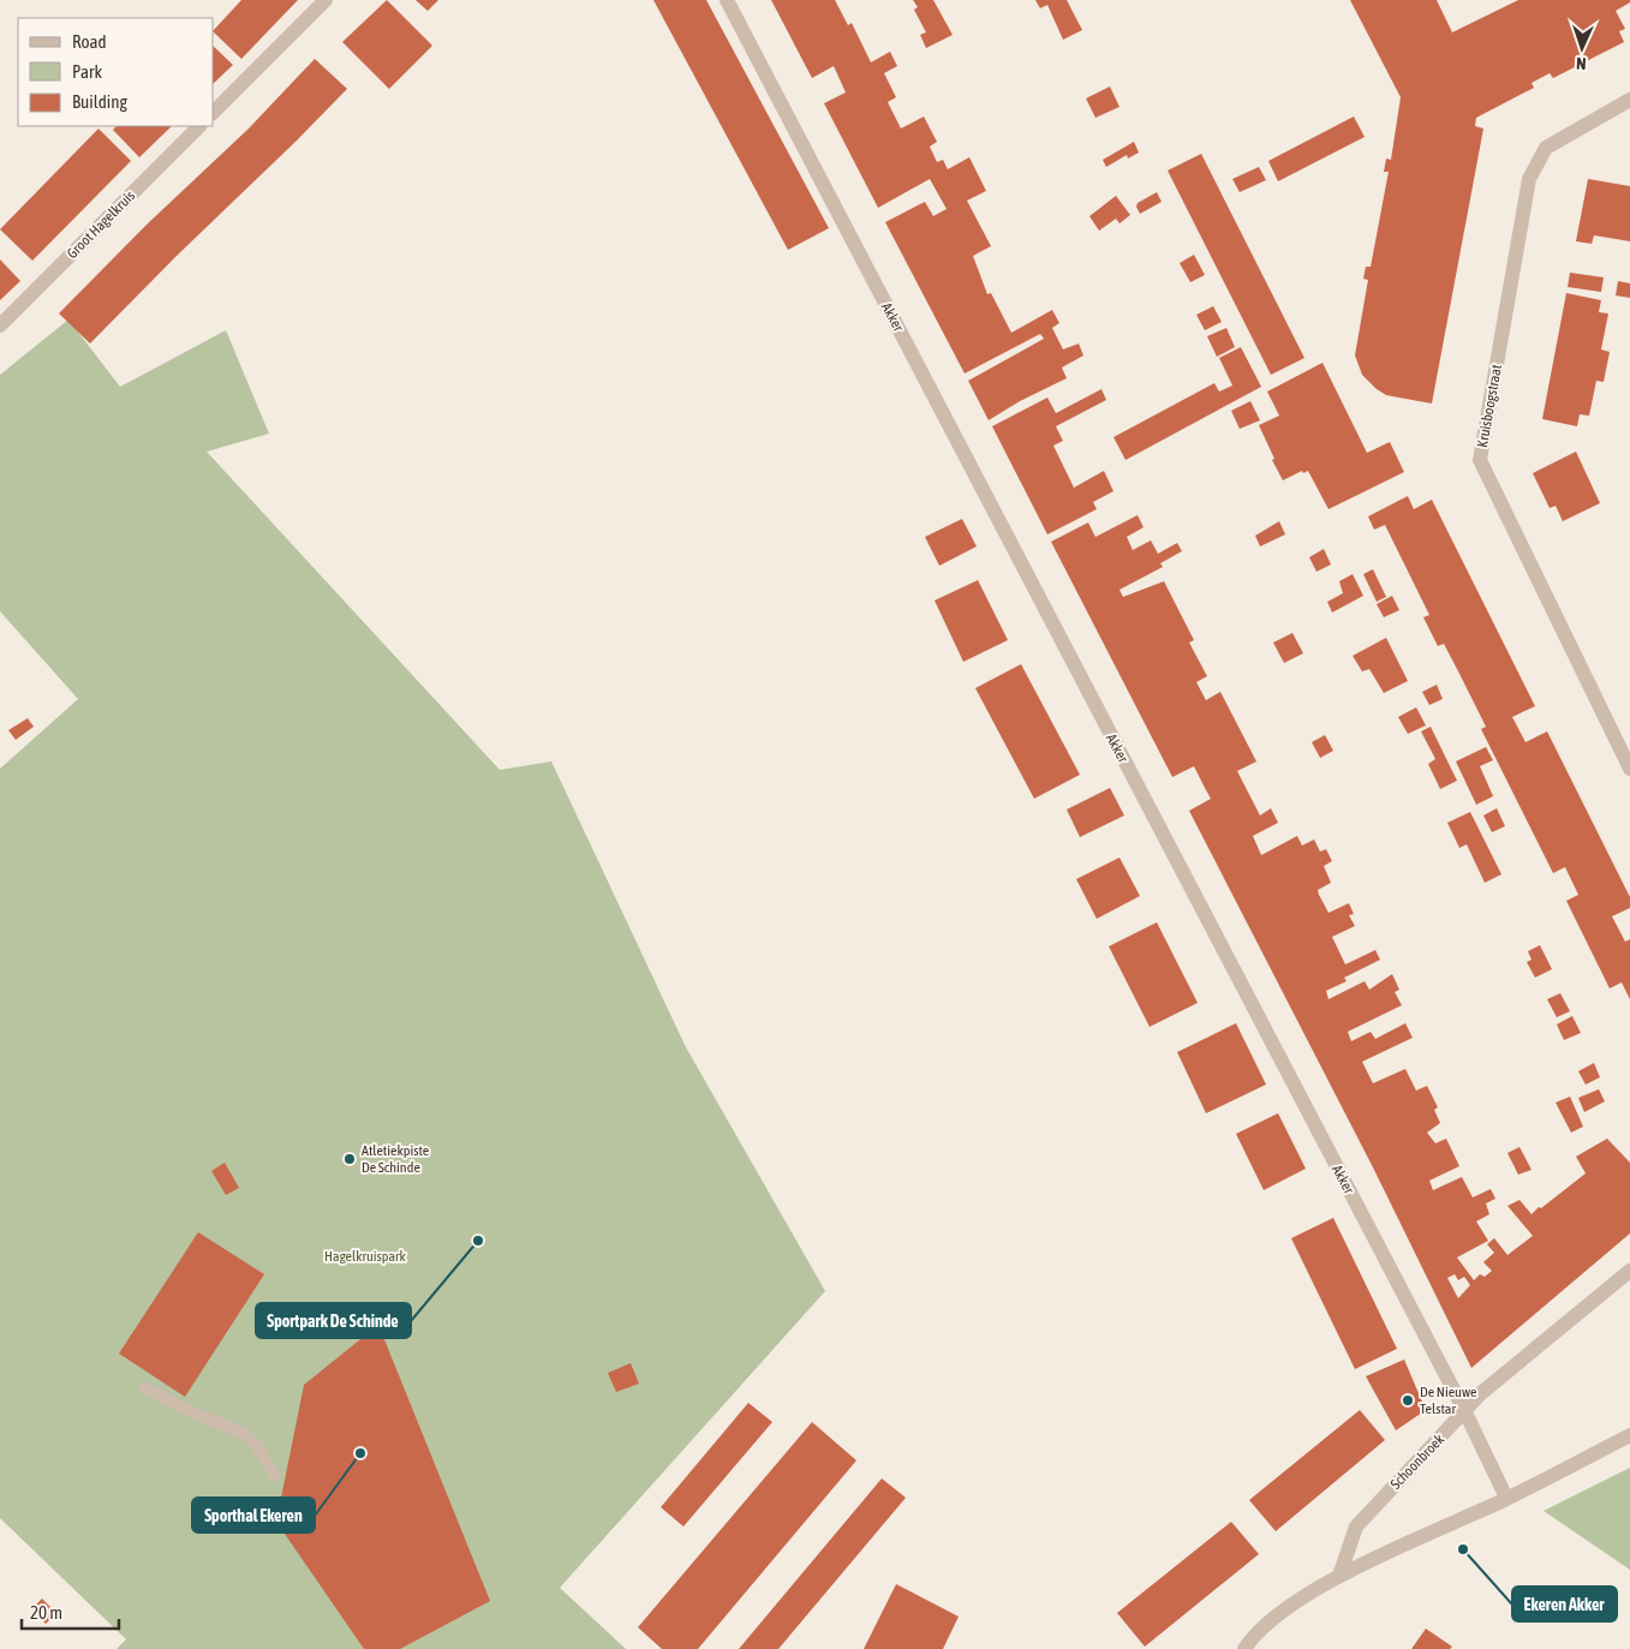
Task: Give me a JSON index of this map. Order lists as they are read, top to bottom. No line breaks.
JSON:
{"streets":{"street":["Groot Hagelkruis","Akker","Kruisboogstraat","Schoonbroek"]},"crossings":[["Akker","Schoonbroek"]],"parks":["Hagelkruispark"],"places":["Atletiekpiste De Schinde","Sportpark De Schinde","De Nieuwe Telstar","Sporthal Ekeren","Ekeren Akker"],"legend":["Road","Park","Building"],"scale_bar":"20 m","north":"bottom"}
